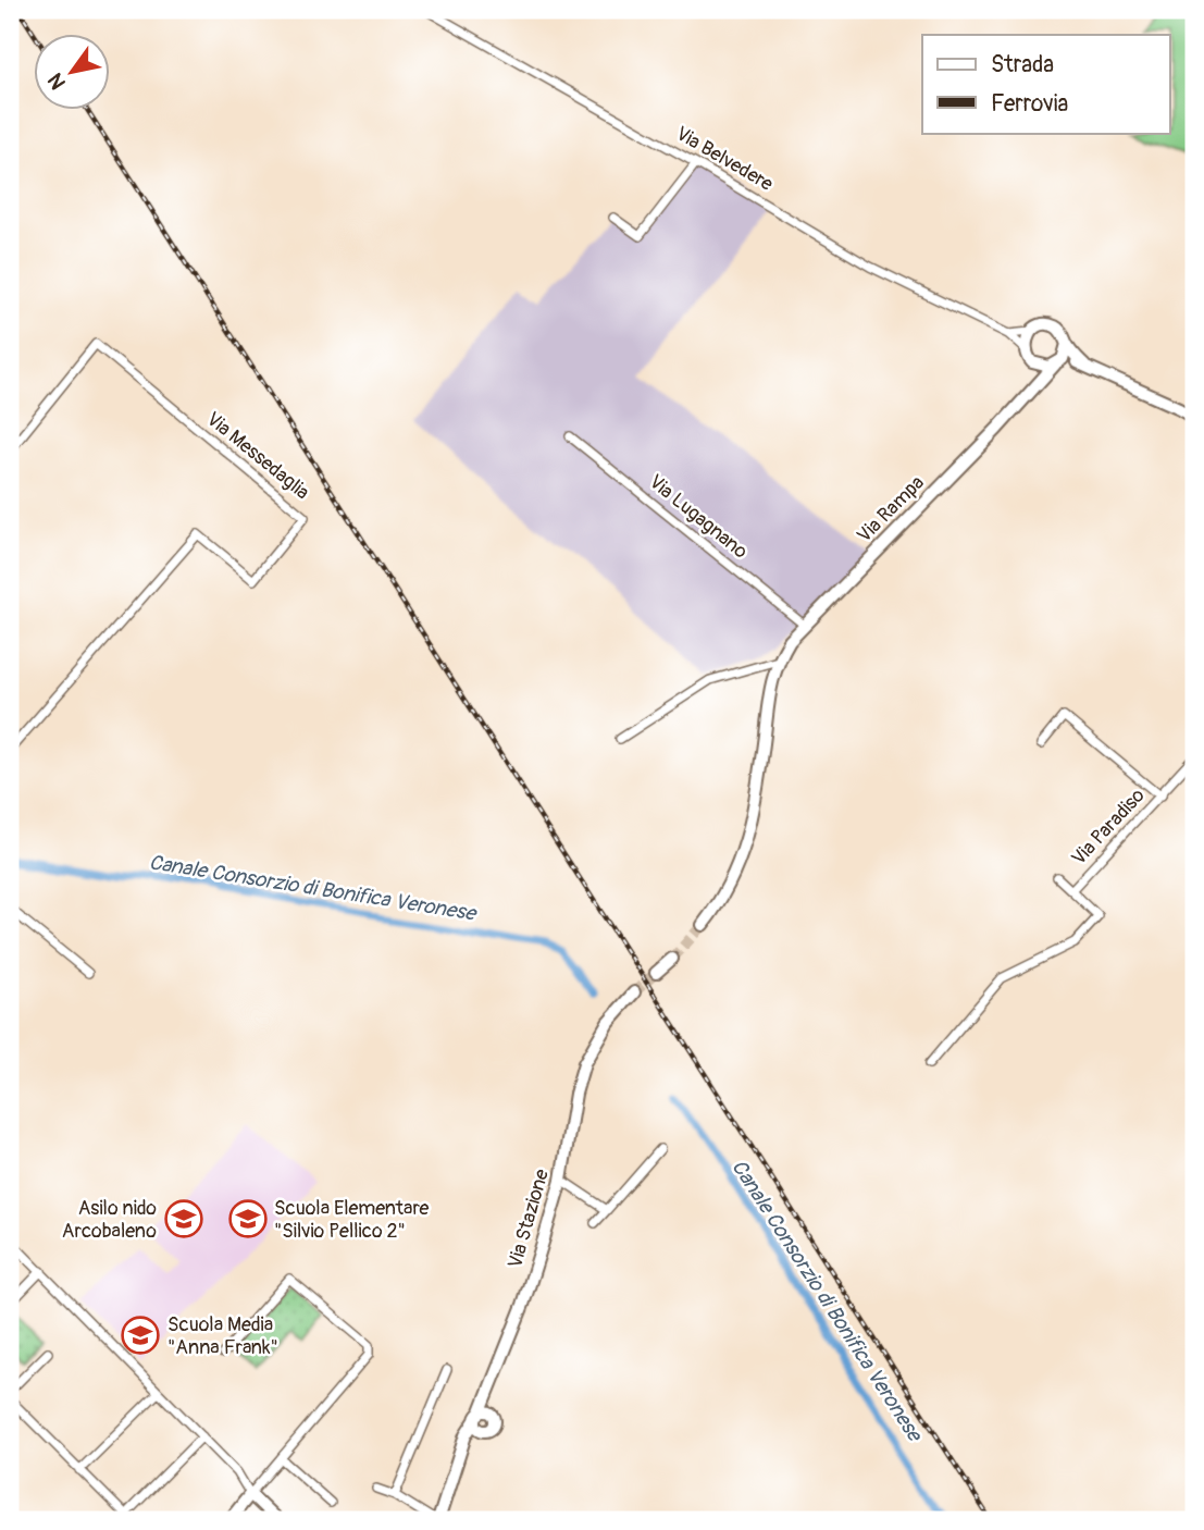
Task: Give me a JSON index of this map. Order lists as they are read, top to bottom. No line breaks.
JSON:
{"streets":{"street":["Via Belvedere","Via Messedaglia","Via Rampa","Via Lugagnano","Via Paradiso","Via Stazione"]},"crossings":[["Via Belvedere","Via Rampa"],["Via Rampa","Via Lugagnano"]],"water":["Canale Consorzio di Bonifica Veronese"],"places":{"school or university":["Asilo nido Arcobaleno","Scuola Elementare \"Silvio Pellico 2\"","Scuola Media \"Anna Frank\""]},"legend":["Strada","Ferrovia"],"north":"bottom left"}
